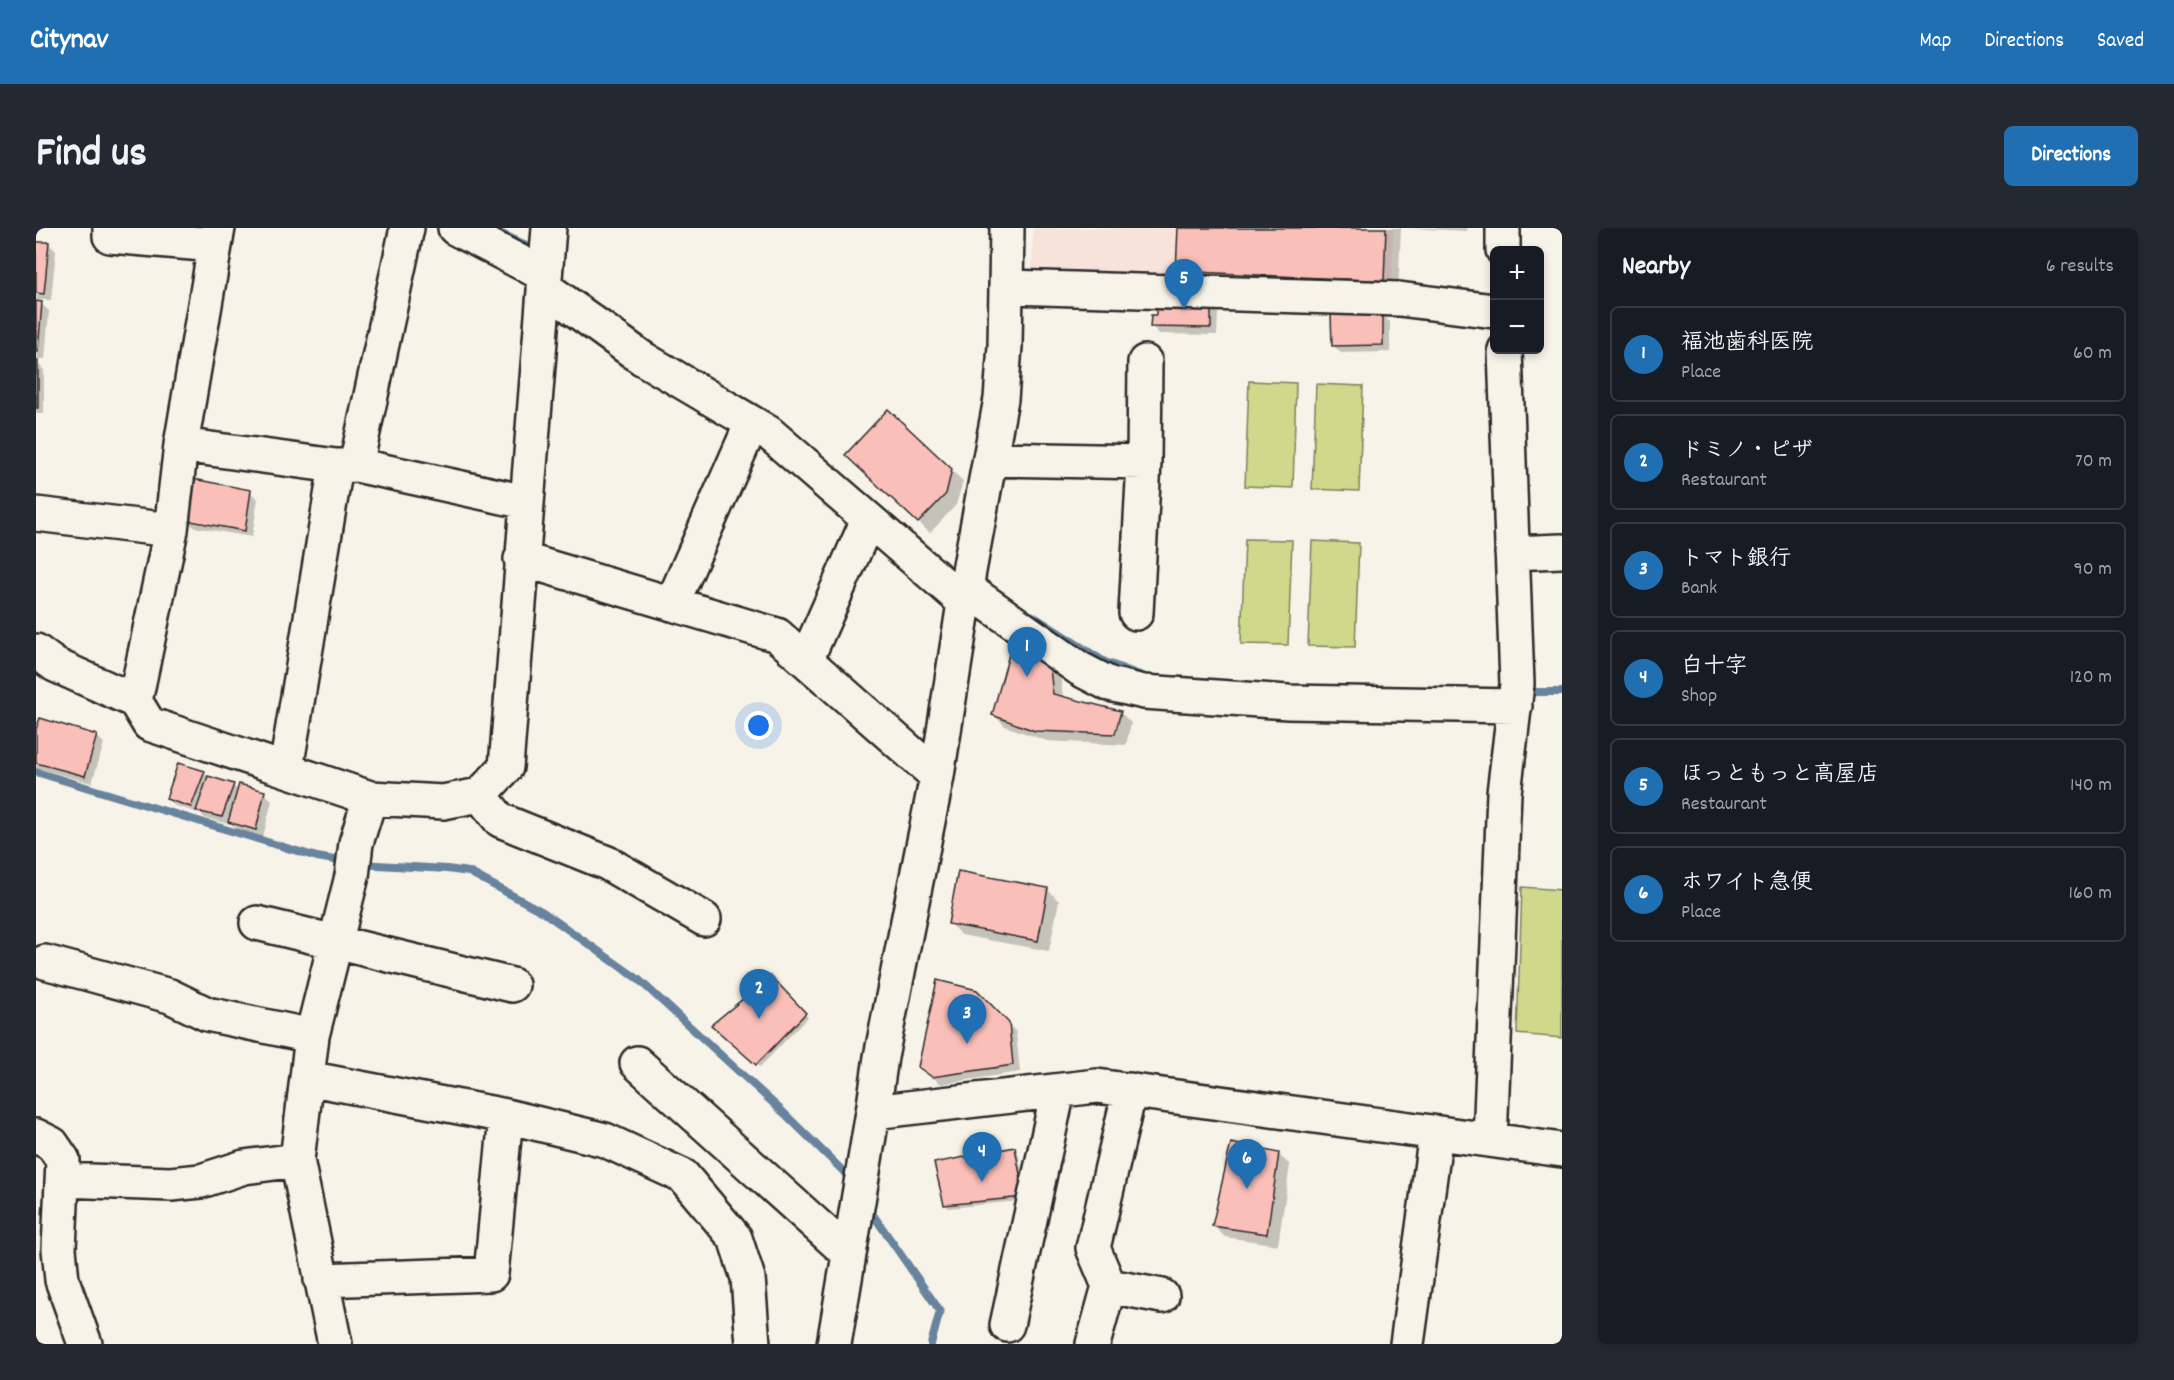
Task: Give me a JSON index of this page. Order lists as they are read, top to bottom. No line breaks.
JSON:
{"page":{"header":"Citynav","nav":["Map","Directions","Saved"],"title":"Find us","buttons":"Directions","heading":["Nearby","6 results"],"map_buttons":["+","−"],"pins":["5","1","2","3","4","6"],"list":[{"mark":"1","name":"福池歯科医院","note":"Place","value":"60 m"},{"mark":"2","name":"ドミノ・ピザ","note":"Restaurant","value":"70 m"},{"mark":"3","name":"トマト銀行","note":"Bank","value":"90 m"},{"mark":"4","name":"白十字","note":"Shop","value":"120 m"},{"mark":"5","name":"ほっともっと高屋店","note":"Restaurant","value":"140 m"},{"mark":"6","name":"ホワイト急便","note":"Place","value":"160 m"}]}}
